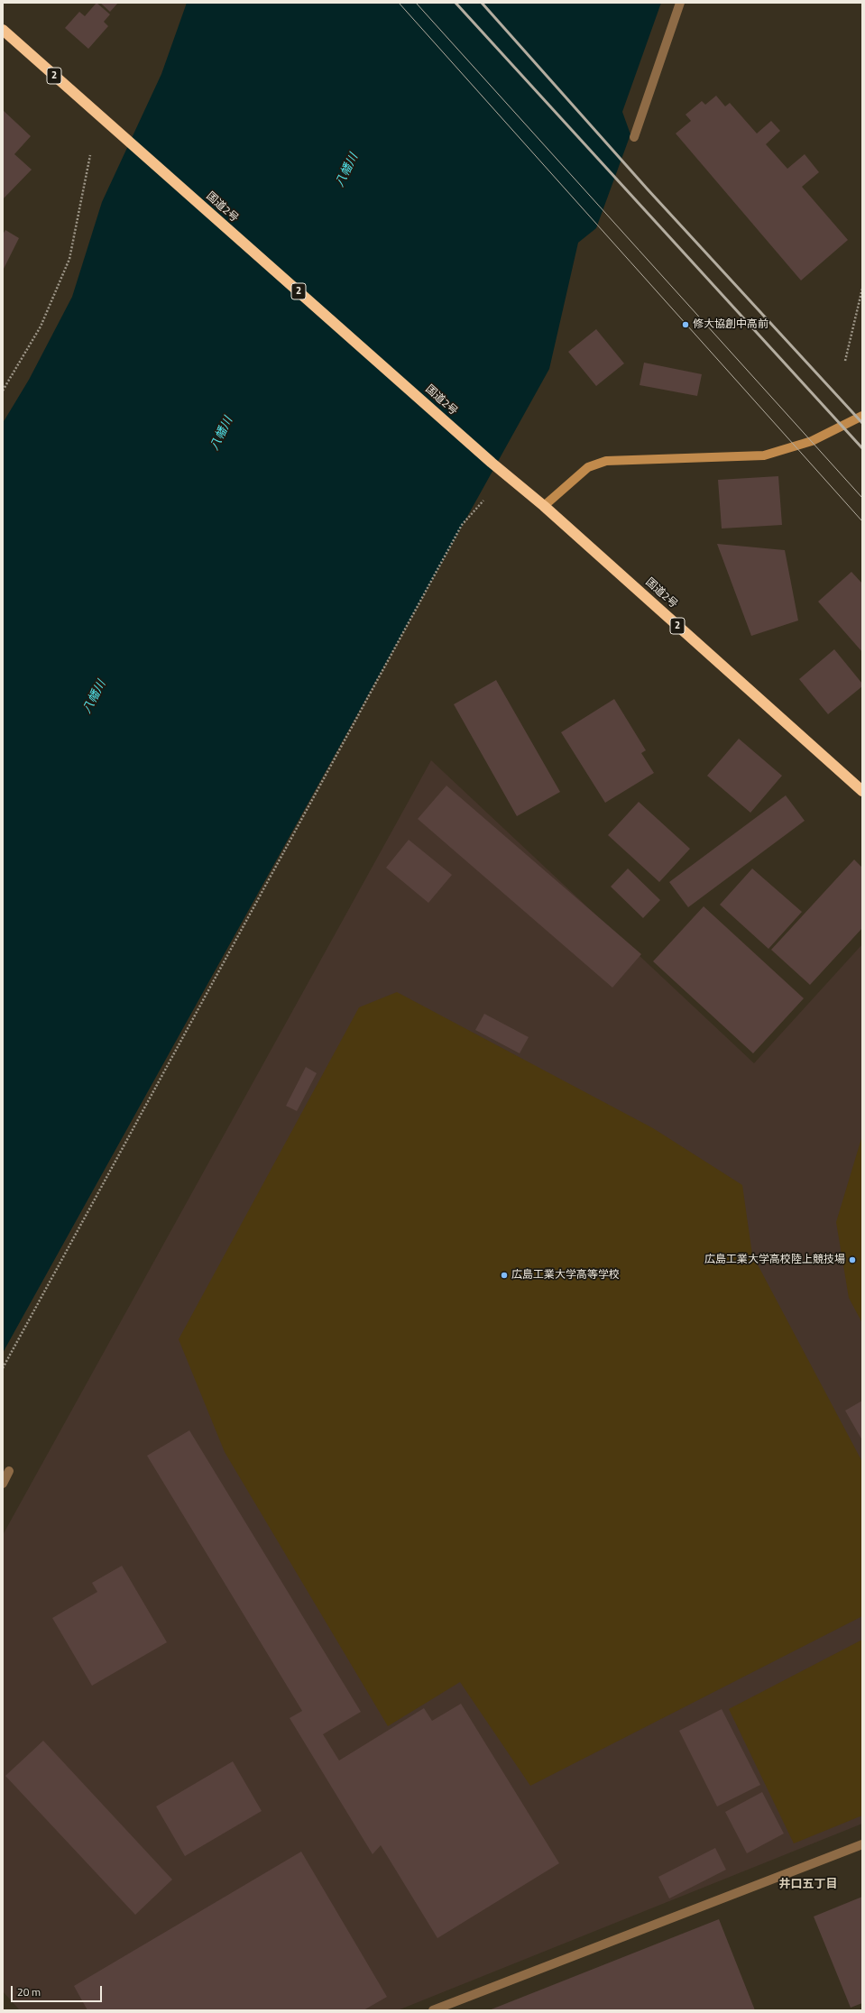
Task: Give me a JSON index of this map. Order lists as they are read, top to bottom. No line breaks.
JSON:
{"streets":{"highway":["2","国道2号"]},"districts":["井口五丁目"],"water":["八幡川"],"places":["修大協創中高前","広島工業大学高校陸上競技場","広島工業大学高等学校"],"scale_bar":"20 m"}
